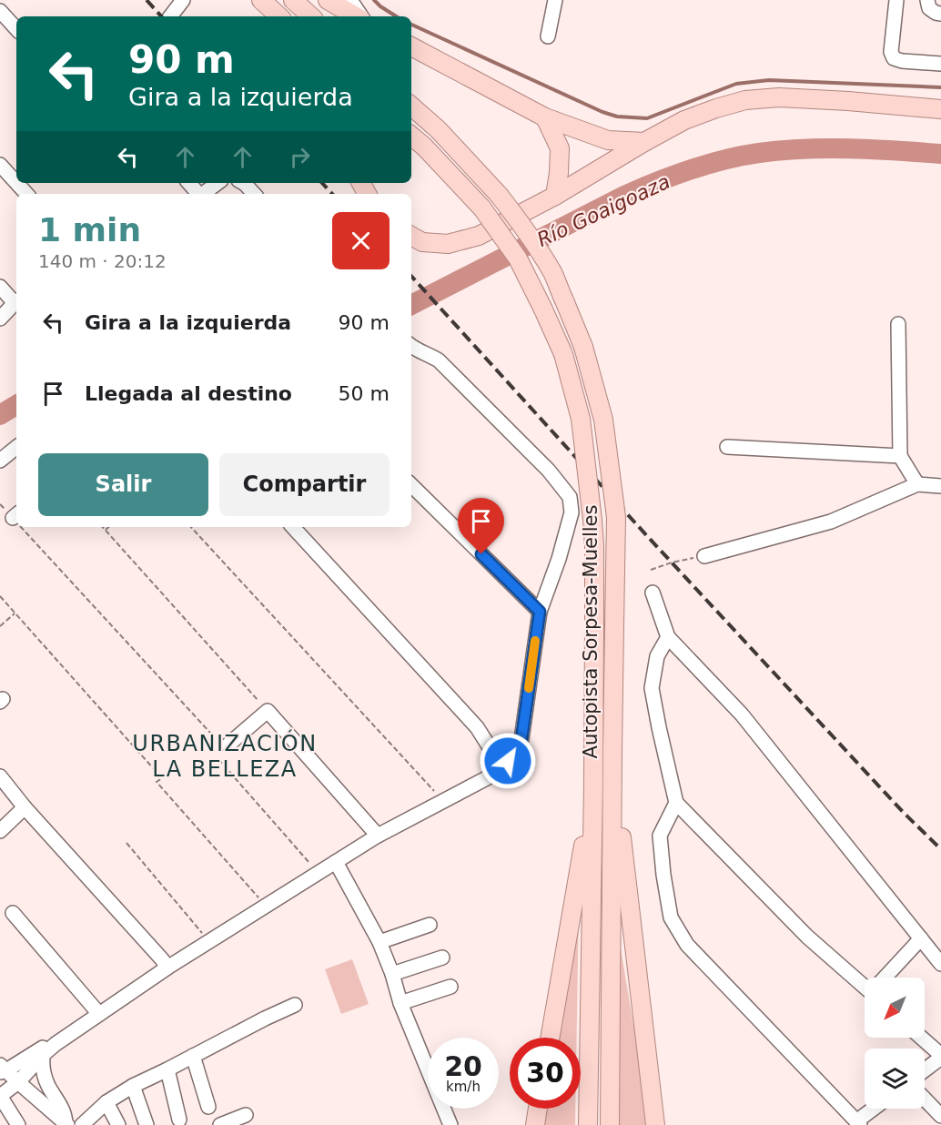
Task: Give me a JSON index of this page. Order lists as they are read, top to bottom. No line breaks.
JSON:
{"streets":{"main road":["Autopista Sorpesa-Muelles"]},"districts":["URBANIZACIÓN LA BELLEZA"],"water":["Río Goaigoaza"],"north":"bottom left","page":{"turn":["90 m","Gira a la izquierda"],"heading":["1 min","140 m · 20:12"],"list":[{"name":"Gira a la izquierda","value":"90 m"},{"name":"Llegada al destino","value":"50 m"}],"buttons":["Salir","Compartir"],"speed":"20 km/h","limit":"30"}}
